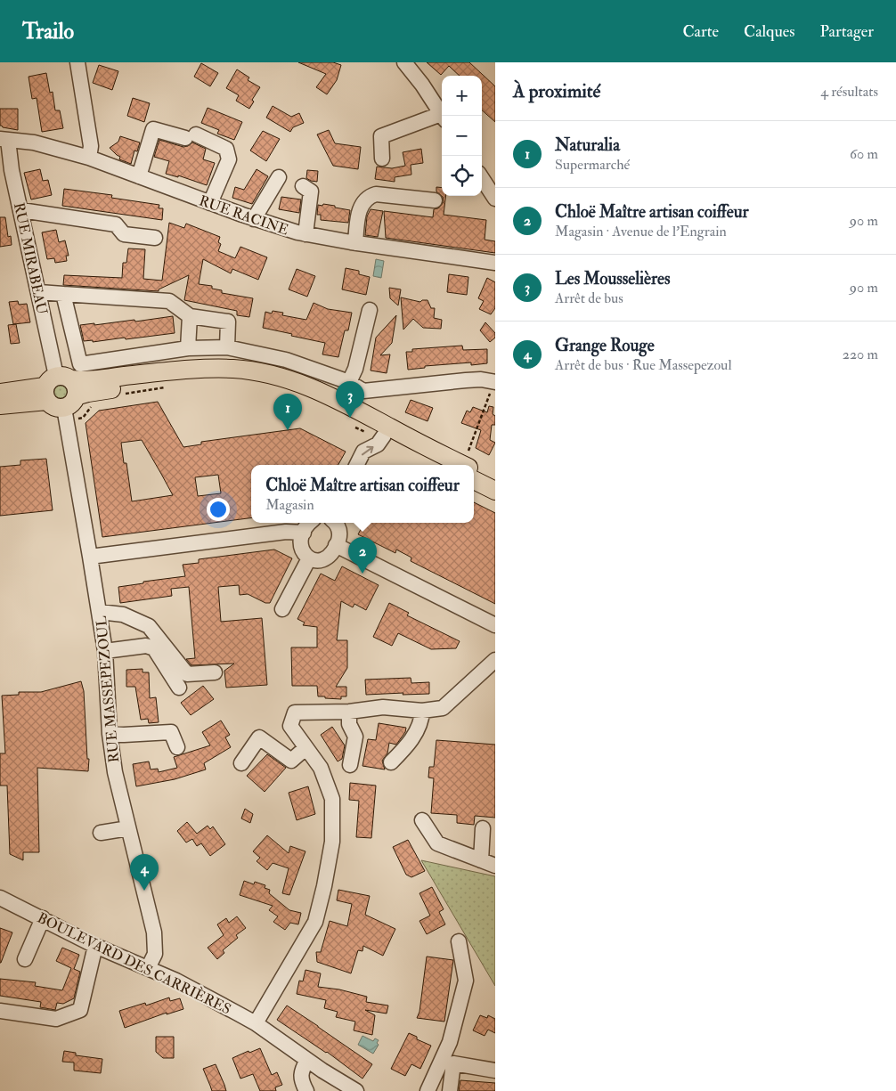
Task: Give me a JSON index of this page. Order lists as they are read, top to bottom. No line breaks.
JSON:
{"streets":{"street":["RUE RACINE","RUE MIRABEAU","RUE MASSEPEZOUL","BOULEVARD DES CARRIÈRES"]},"crossings":[["RUE RACINE","RUE MIRABEAU"],["RUE MIRABEAU","RUE MASSEPEZOUL"],["RUE MASSEPEZOUL","BOULEVARD DES CARRIÈRES"]],"page":{"header":"Trailo","nav":["Carte","Calques","Partager"],"heading":["À proximité","4 résultats"],"map_buttons":["+","−"],"list":[{"mark":"1","name":"Naturalia","note":"Supermarché","value":"60 m"},{"mark":"2","name":"Chloë Maître artisan coiffeur","note":"Magasin · Avenue de l'Engrain","value":"90 m"},{"mark":"3","name":"Les Mousselières","note":"Arrêt de bus","value":"90 m"},{"mark":"4","name":"Grange Rouge","note":"Arrêt de bus · Rue Massepezoul","value":"220 m"}],"pins":["3","1","2","4"],"popup":["Chloë Maître artisan coiffeur","Magasin"]}}
